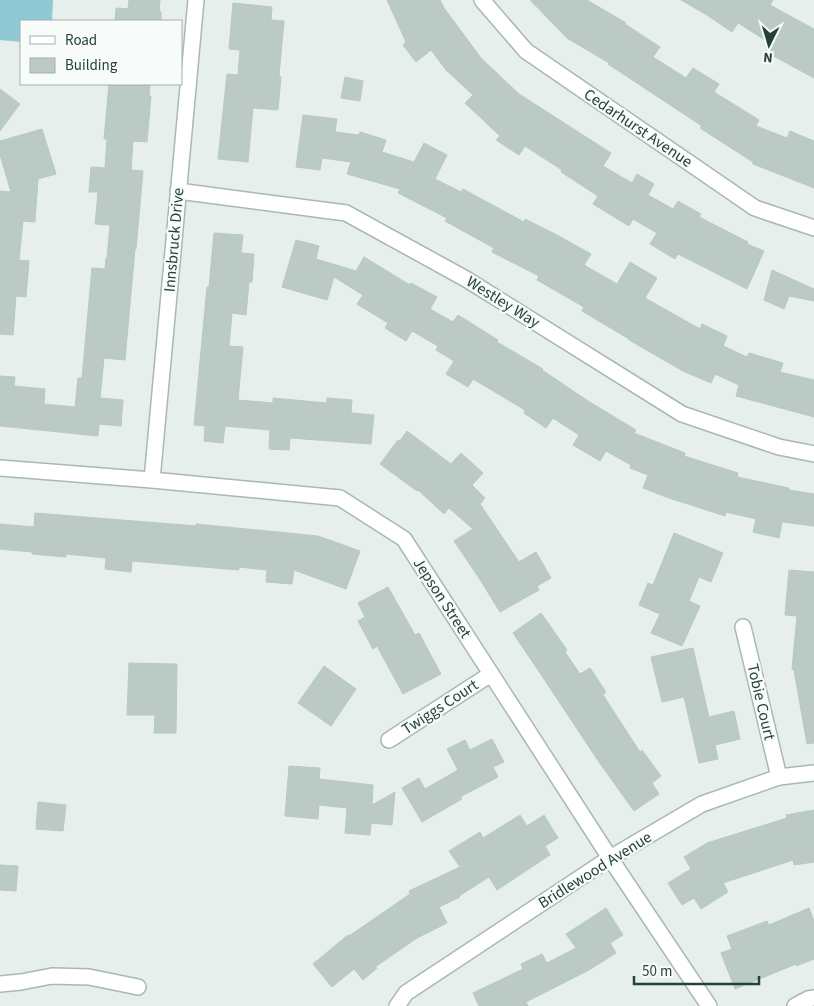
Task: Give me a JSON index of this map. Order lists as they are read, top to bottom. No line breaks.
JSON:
{"streets":{"street":["Cedarhurst Avenue","Innsbruck Drive","Westley Way","Jepson Street","Tobie Court","Twiggs Court","Bridlewood Avenue"]},"crossings":[["Innsbruck Drive","Westley Way"],["Innsbruck Drive","Jepson Street"],["Jepson Street","Twiggs Court"],["Jepson Street","Bridlewood Avenue"],["Tobie Court","Bridlewood Avenue"]],"legend":["Road","Building"],"scale_bar":"50 m","north":"bottom"}
